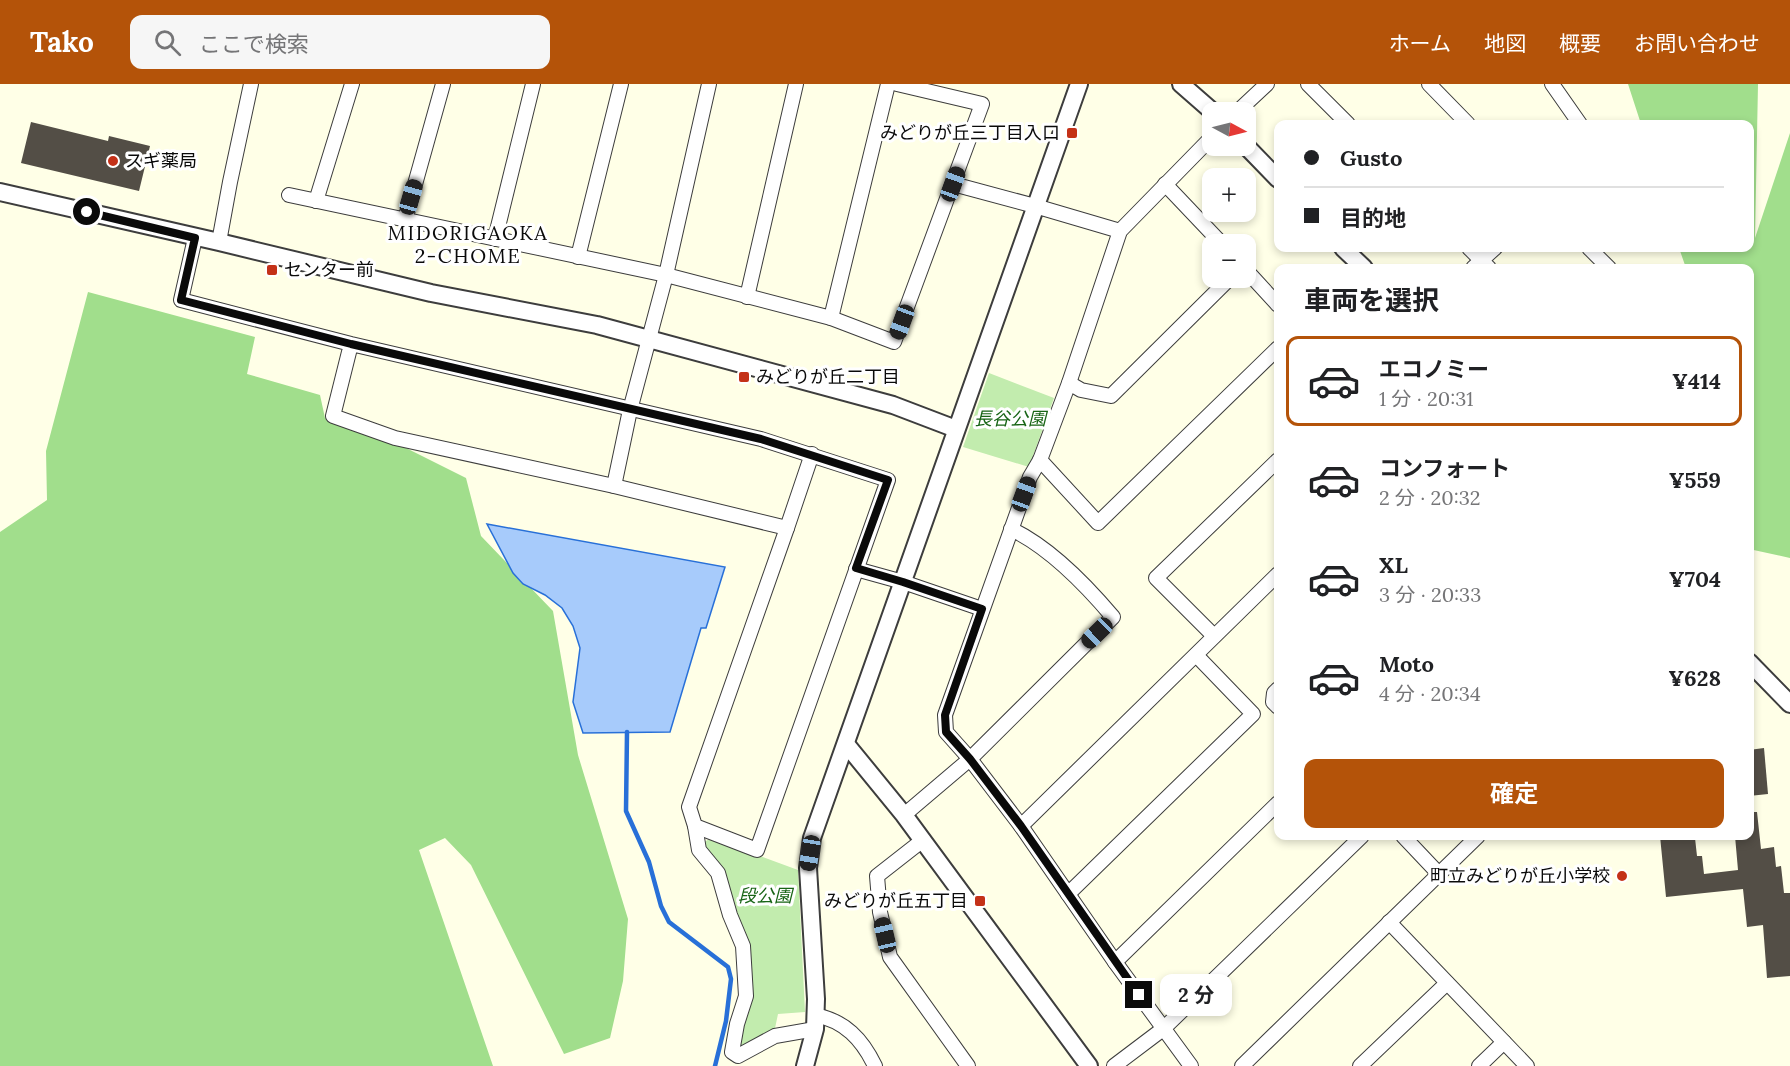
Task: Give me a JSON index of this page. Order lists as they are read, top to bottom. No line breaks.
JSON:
{"districts":["MIDORIGAOKA 2-CHOME"],"parks":["長谷公園","段公園"],"places":{"transit":["みどりが丘三丁目入口","センター前","みどりが丘二丁目","みどりが丘五丁目"],"other":["スギ薬局","町立みどりが丘小学校"]},"north":"right","page":{"header":"Tako","search":"ここで検索","nav":["ホーム","地図","概要","お問い合わせ"],"map_buttons":["+","−"],"banner":["Gusto","目的地"],"heading":"車両を選択","list":[{"name":"エコノミー","note":"1 分 · 20:31","value":"¥414"},{"name":"コンフォート","note":"2 分 · 20:32","value":"¥559"},{"name":"XL","note":"3 分 · 20:33","value":"¥704"},{"name":"Moto","note":"4 分 · 20:34","value":"¥628"}],"buttons":"確定","bubble":"2 分"}}
